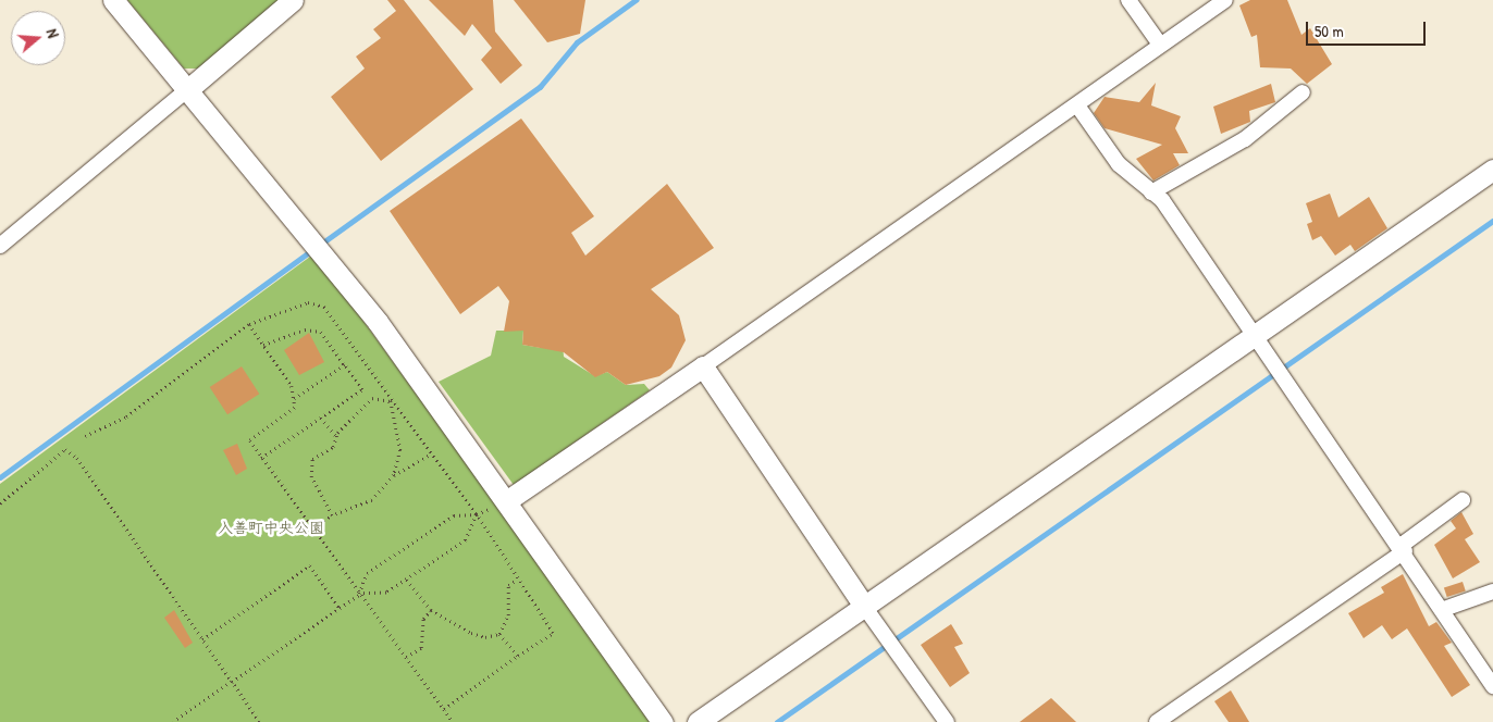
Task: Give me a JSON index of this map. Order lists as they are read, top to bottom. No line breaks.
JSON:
{"parks":["入善町中央公園"],"scale_bar":"50 m","north":"right"}
